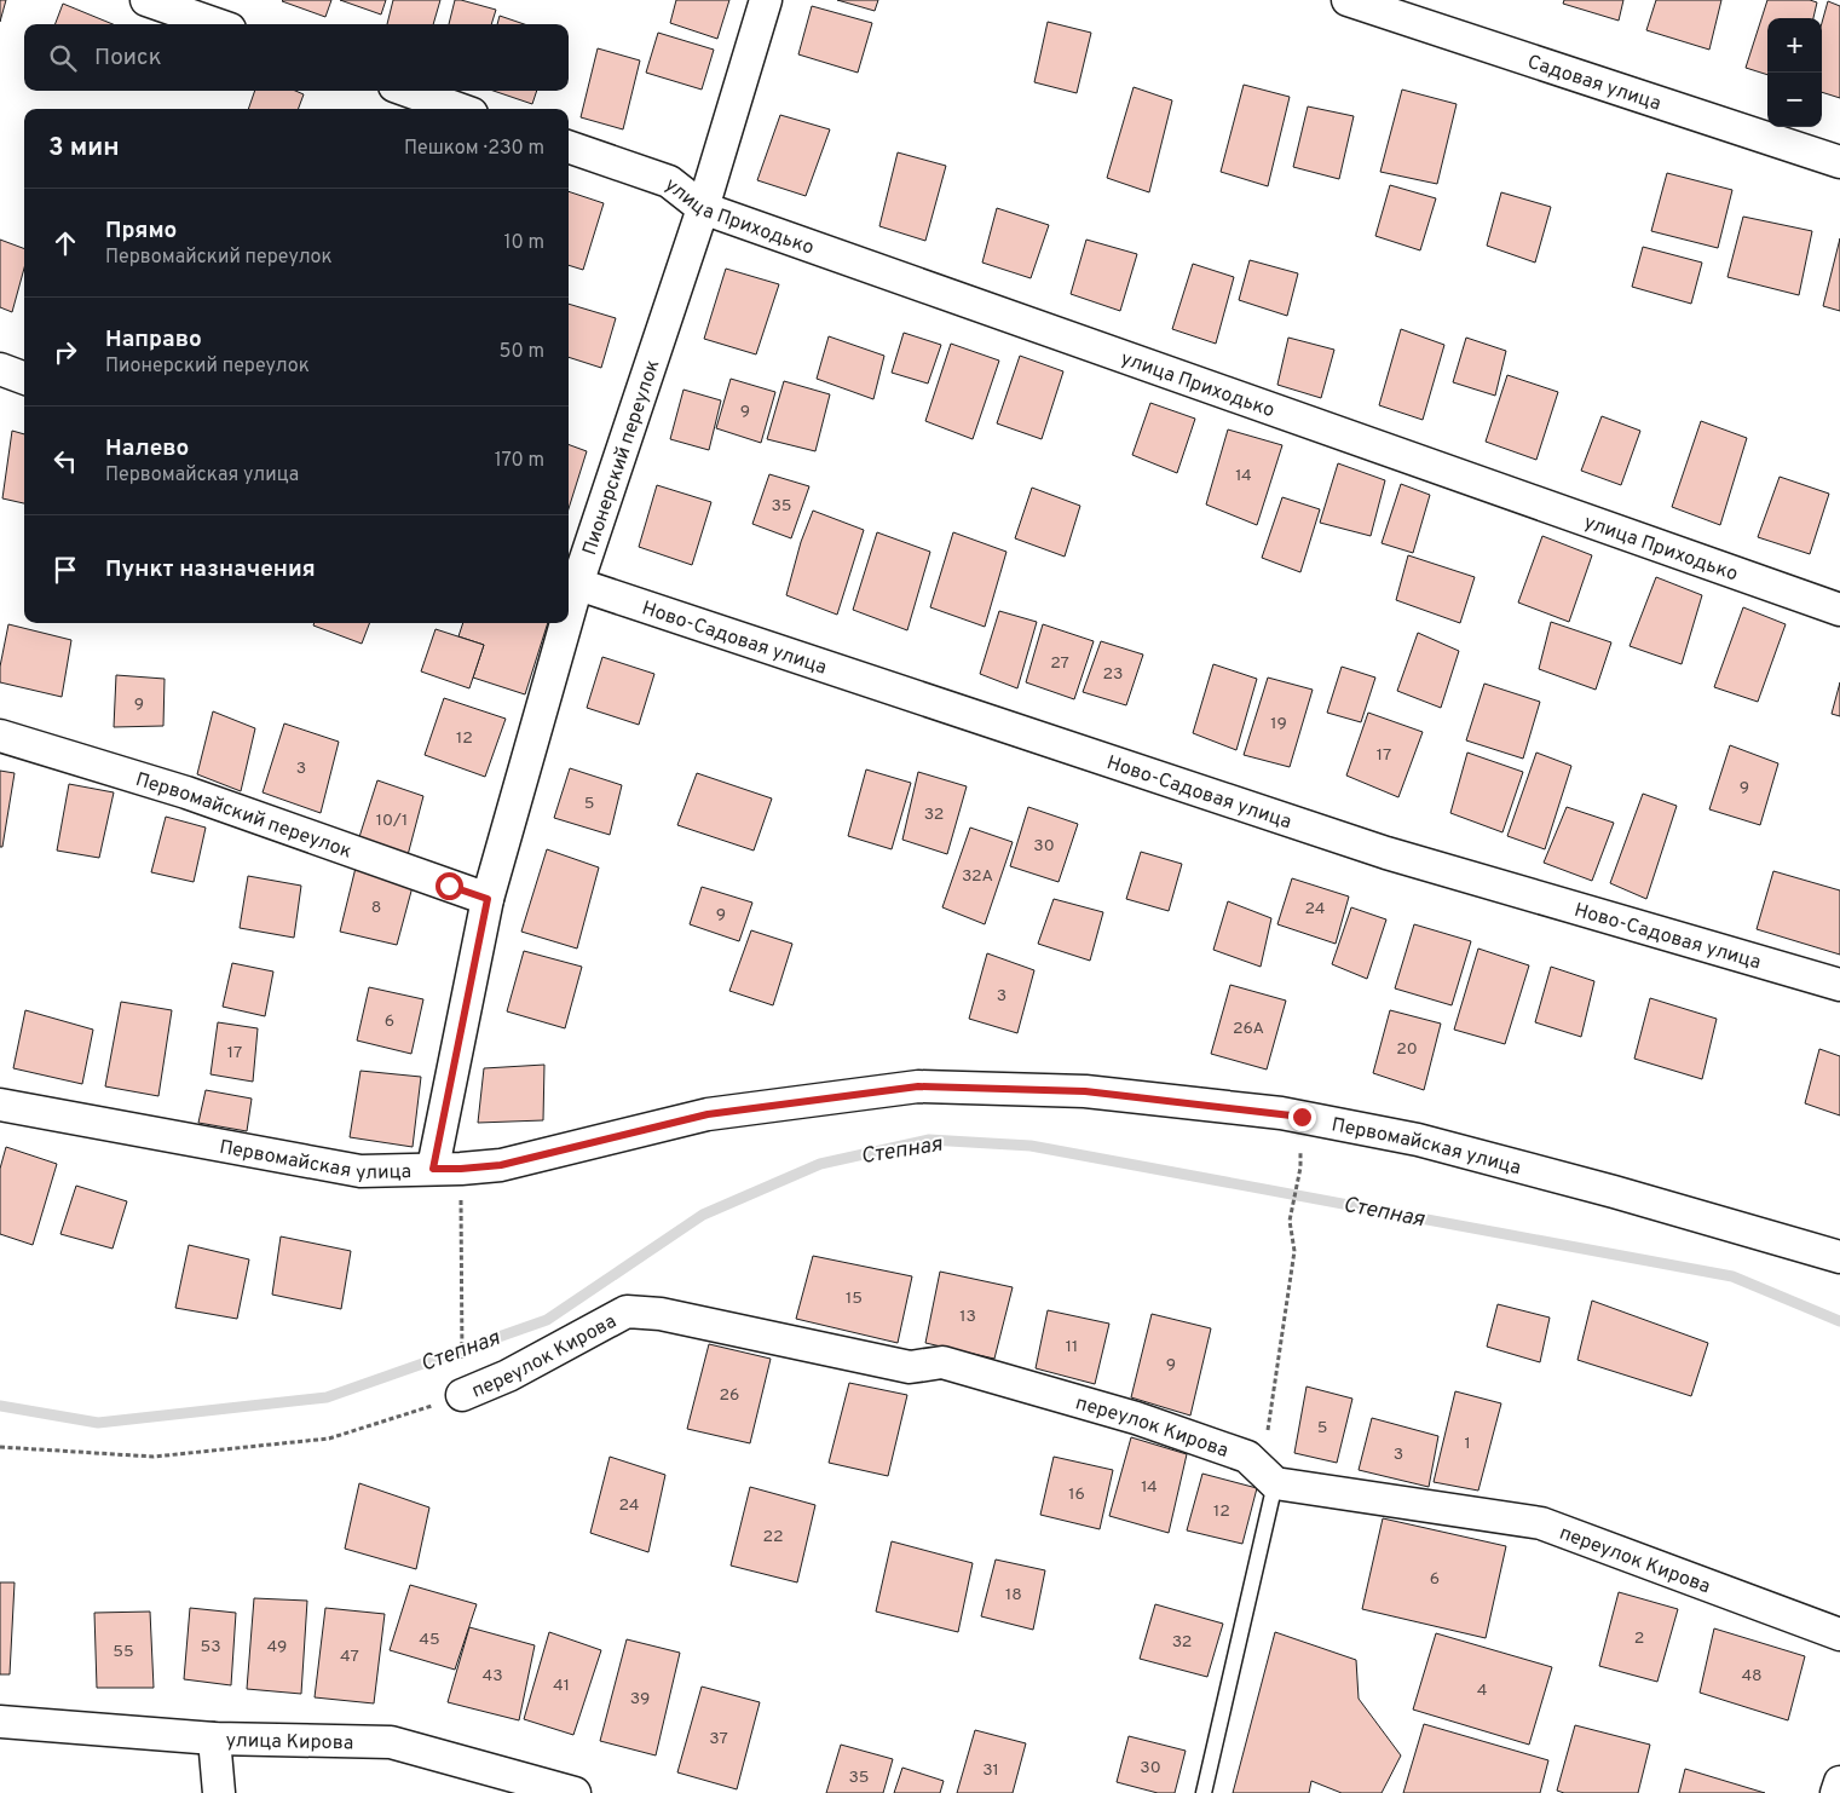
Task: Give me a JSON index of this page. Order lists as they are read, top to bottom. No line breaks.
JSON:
{"streets":{"street":["Садовая улица","улица Приходько","Пионерский переулок","Ново-Садовая улица","Первомайский переулок","Первомайская улица","переулок Кирова","улица Кирова"]},"crossings":[["улица Приходько","Пионерский переулок"],["Пионерский переулок","Ново-Садовая улица"],["Пионерский переулок","Первомайский переулок"],["Пионерский переулок","Первомайская улица"]],"water":["Степная"],"house_numbers":["9","14","35","27","23","9","19","12","17","3","9","5","32","10/1","30","32А","8","24","9","3","6","26А","20","17","15","13","11","9","26","5","1","3","14","16","24","12","22","6","18","2","45","32","53","49","55","47","43","48","41","4","39","37","30","31","35"],"page":{"map_buttons":["+","−"],"search":"Поиск","heading":["3 мин","Пешком · 230 m"],"list":[["Прямо","Первомайский переулок","10 m"],["Направо","Пионерский переулок","50 m"],["Налево","Первомайская улица","170 m"],"Пункт назначения"]}}
